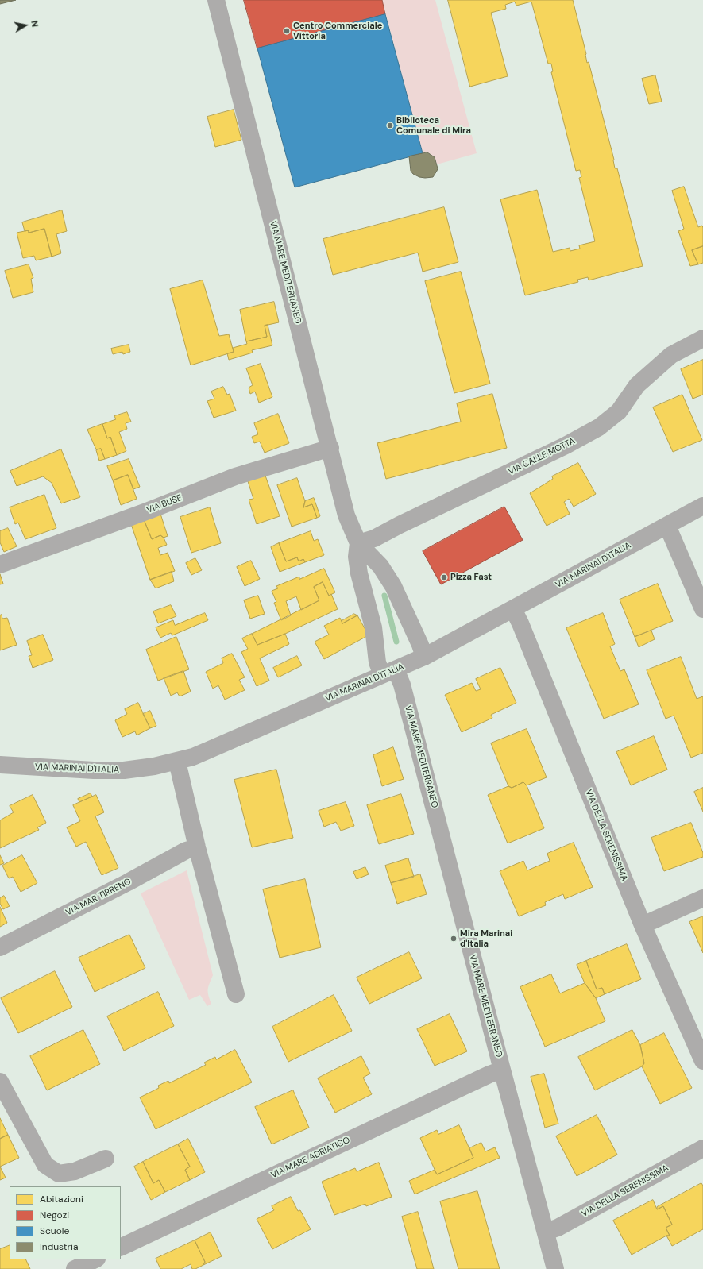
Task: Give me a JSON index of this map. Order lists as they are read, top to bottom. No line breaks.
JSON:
{"streets":{"street":["VIA MARE MEDITERRANEO","VIA CALLE MOTTA","VIA BUSE","VIA MARINAI D'ITALIA","VIA DELLA SERENISSIMA","VIA MAR TIRRENO","VIA MARE ADRIATICO"]},"crossings":[["VIA MARE MEDITERRANEO","VIA CALLE MOTTA"],["VIA MARE MEDITERRANEO","VIA BUSE"],["VIA MARE MEDITERRANEO","VIA MARINAI D'ITALIA"],["VIA MARE MEDITERRANEO","VIA DELLA SERENISSIMA"],["VIA MARE MEDITERRANEO","VIA MARE ADRIATICO"],["VIA MARINAI D'ITALIA","VIA DELLA SERENISSIMA"]],"places":["Centro Commerciale Vittoria","Biblioteca Comunale di Mira","Pizza Fast","Mira Marinai d'Italia"],"legend":["Abitazioni","Negozi","Scuole","Industria"],"north":"right"}
